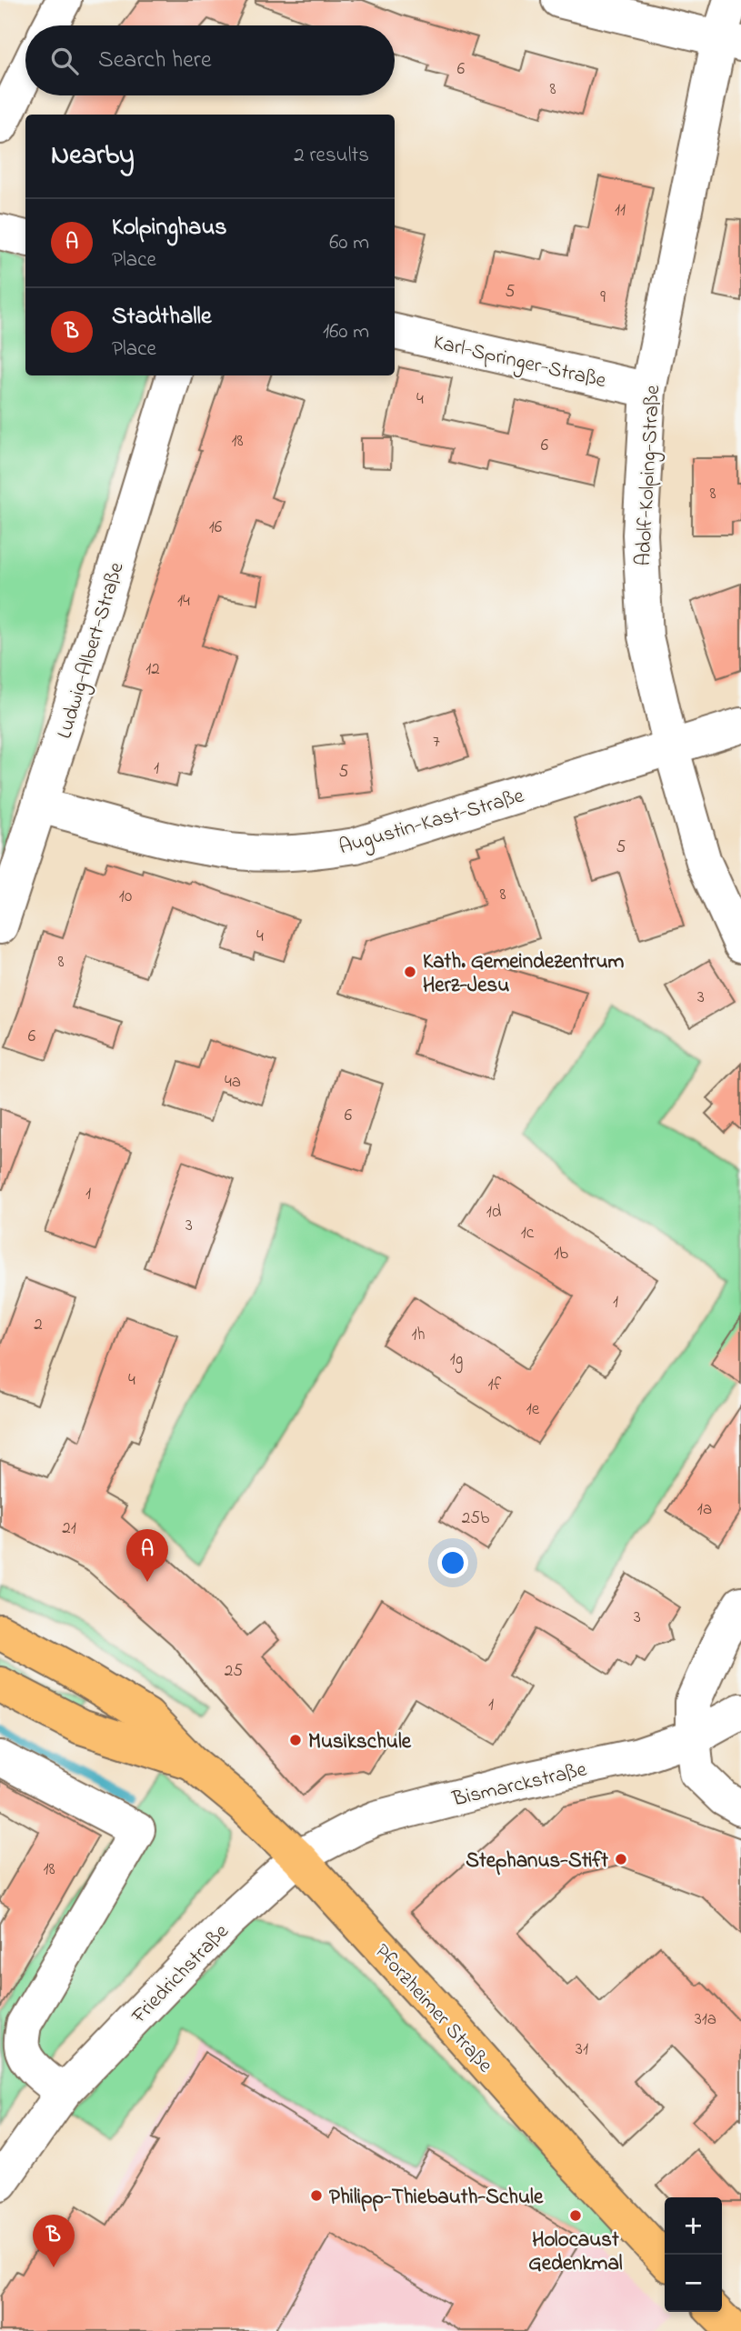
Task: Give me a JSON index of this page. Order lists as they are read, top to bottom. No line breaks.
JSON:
{"streets":{"main road":["Pforzheimer Straße"],"street":["Karl-Springer-Straße","Adolf-Kolping-Straße","Ludwig-Albert-Straße","Augustin-Kast-Straße","Bismarckstraße","Friedrichstraße"]},"crossings":[["Karl-Springer-Straße","Adolf-Kolping-Straße"],["Adolf-Kolping-Straße","Augustin-Kast-Straße"],["Ludwig-Albert-Straße","Augustin-Kast-Straße"],["Bismarckstraße","Friedrichstraße"],["Bismarckstraße","Pforzheimer Straße"],["Friedrichstraße","Pforzheimer Straße"]],"places":["Kath. Gemeindezentrum Herz-Jesu","Musikschule","Stephanus-Stift","Philipp-Thiebauth-Schule","Holocaust Gedenkmal"],"house_numbers":["6","8","11","5","9","4","18","6","8","16","14","12","7","1","5","5","8","10","4","8","3","6","4a","6","1","1d","3","1c","1b","1","2","1h","1g","4","1f","1e","1a","25b","21","3","25","1","18","31a","31"],"page":{"search":"Search here","heading":["Nearby","2 results"],"list":[{"mark":"A","name":"Kolpinghaus","note":"Place","value":"60 m"},{"mark":"B","name":"Stadthalle","note":"Place","value":"160 m"}],"pins":["A","B"],"map_buttons":["+","−"]}}
